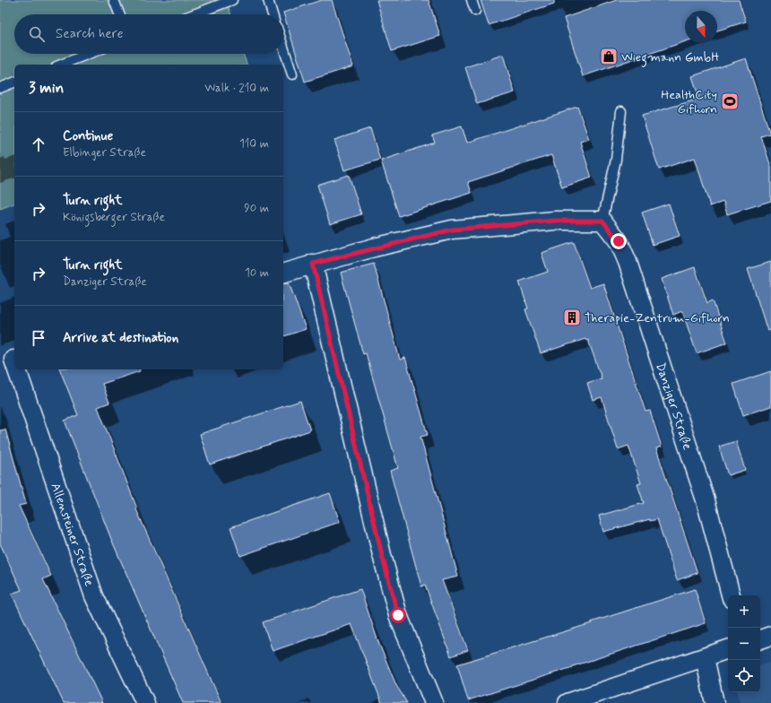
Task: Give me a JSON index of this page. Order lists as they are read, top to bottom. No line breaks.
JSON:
{"streets":{"street":["Danziger Straße","Allensteiner Straße"]},"places":{"shop":["Wiegmann GmbH"],"sports":["HealthCity Gifhorn"],"building":["Therapie-Zentrum-Gifhorn"]},"north":"bottom","page":{"search":"Search here","heading":["3 min","Walk · 210 m"],"list":[["Continue","Elbinger Straße","110 m"],["Turn right","Königsberger Straße","90 m"],["Turn right","Danziger Straße","10 m"],"Arrive at destination"],"map_buttons":["+","−"]}}
